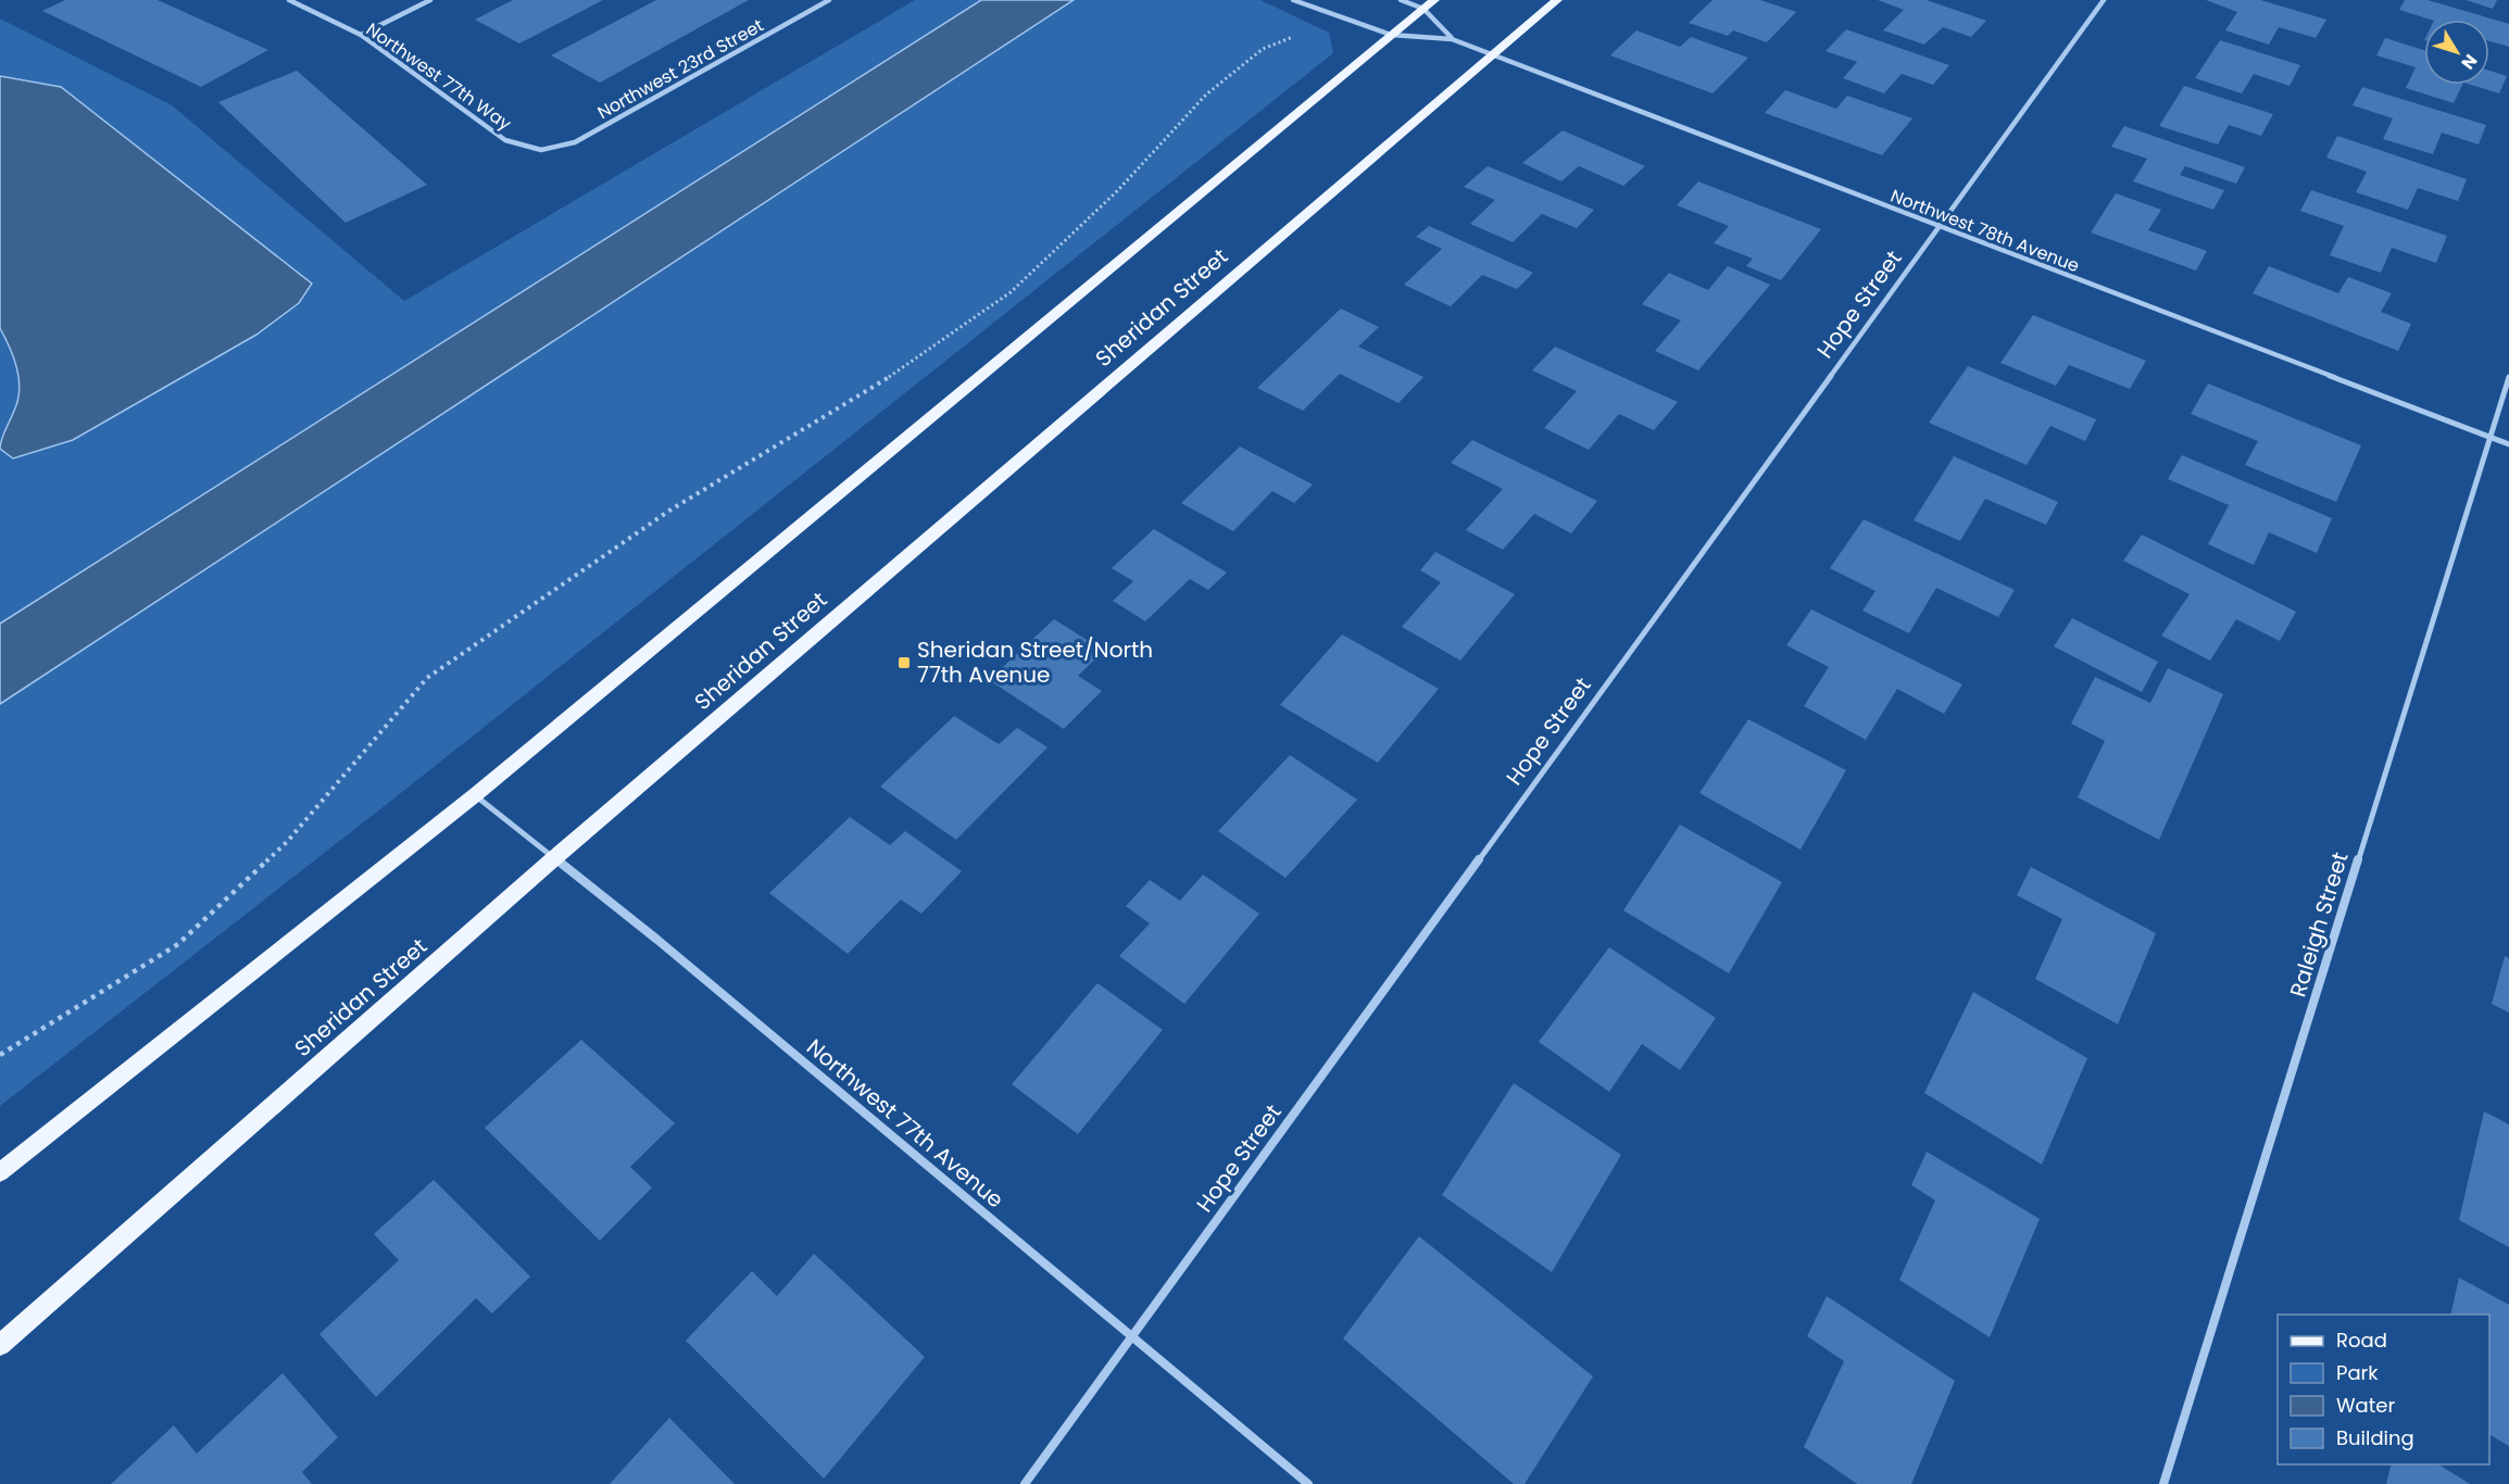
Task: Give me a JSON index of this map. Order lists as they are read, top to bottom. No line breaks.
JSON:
{"streets":{"main road":["Sheridan Street"],"street":["Northwest 23rd Street","Northwest 77th Way","Northwest 78th Avenue","Hope Street","Raleigh Street","Northwest 77th Avenue"]},"crossings":[["Northwest 23rd Street","Northwest 77th Way"],["Northwest 78th Avenue","Hope Street"],["Northwest 78th Avenue","Sheridan Street"],["Northwest 78th Avenue","Raleigh Street"],["Hope Street","Northwest 77th Avenue"],["Sheridan Street","Northwest 77th Avenue"]],"places":{"transit":["Sheridan Street/North 77th Avenue"]},"legend":["Road","Park","Water","Building"],"north":"bottom right"}
